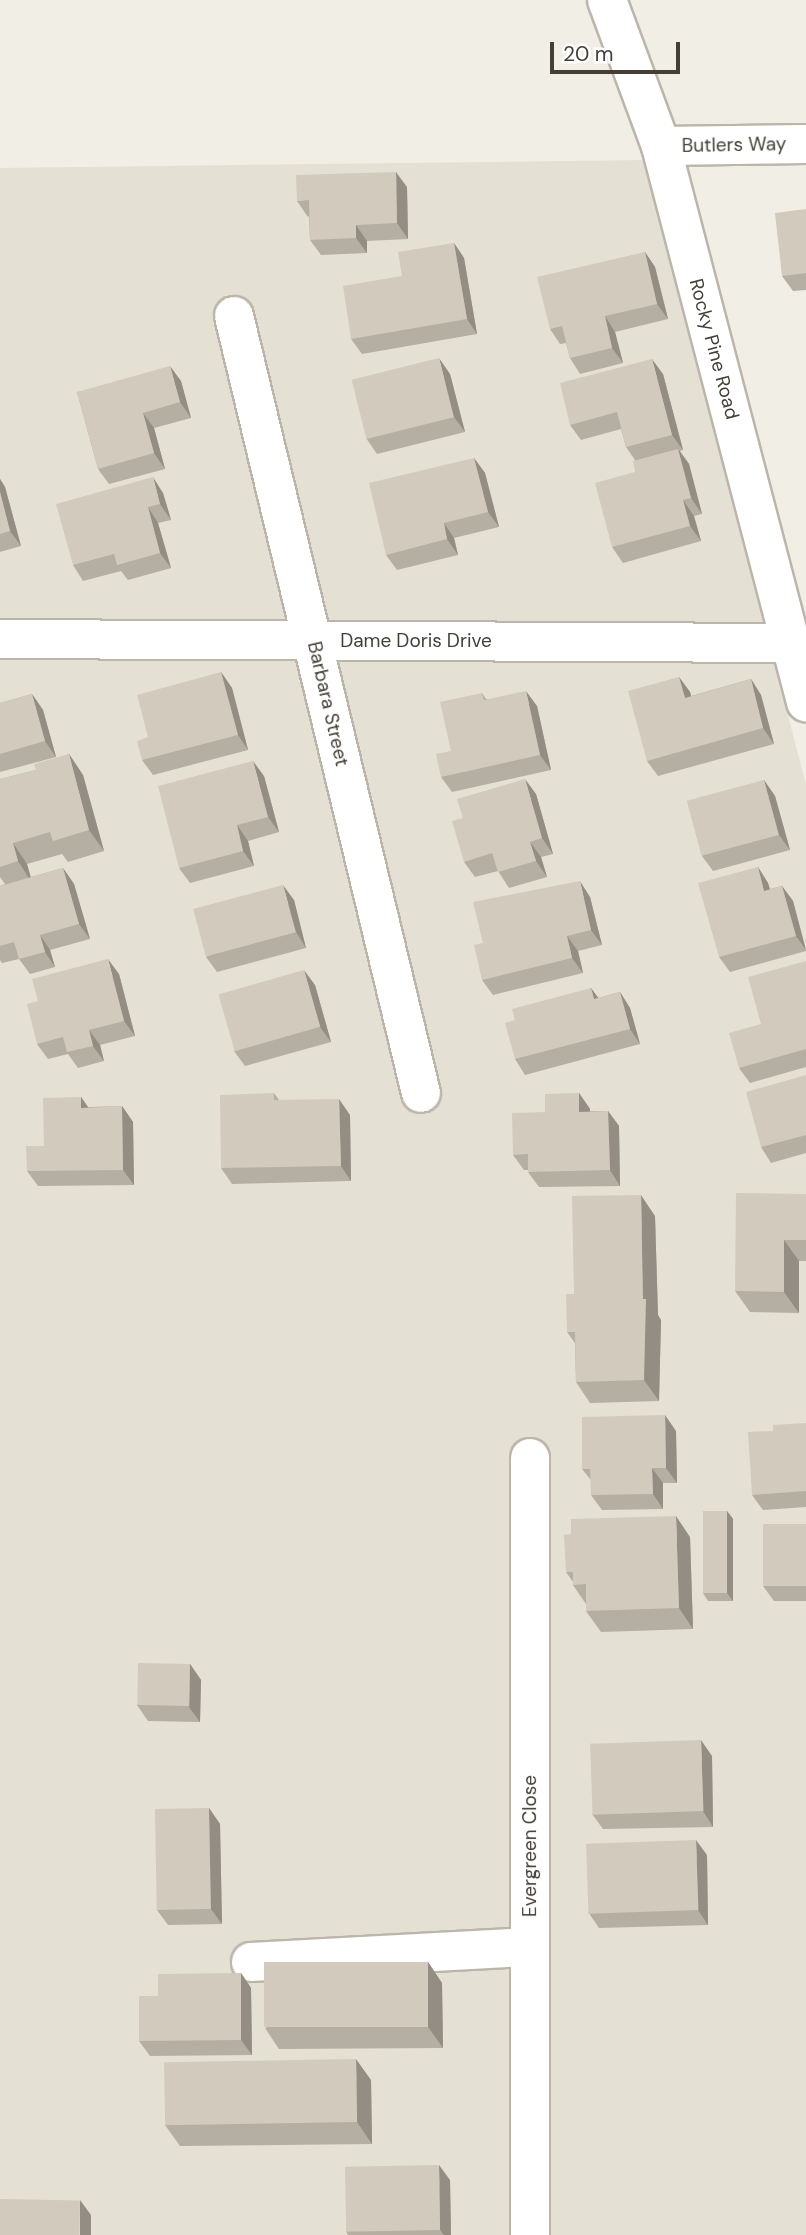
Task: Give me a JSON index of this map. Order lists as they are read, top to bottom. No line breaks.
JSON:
{"streets":{"street":["Butlers Way","Rocky Pine Road","Dame Doris Drive","Barbara Street","Evergreen Close"]},"crossings":[["Butlers Way","Rocky Pine Road"],["Rocky Pine Road","Dame Doris Drive"],["Dame Doris Drive","Barbara Street"]],"scale_bar":"20 m"}
